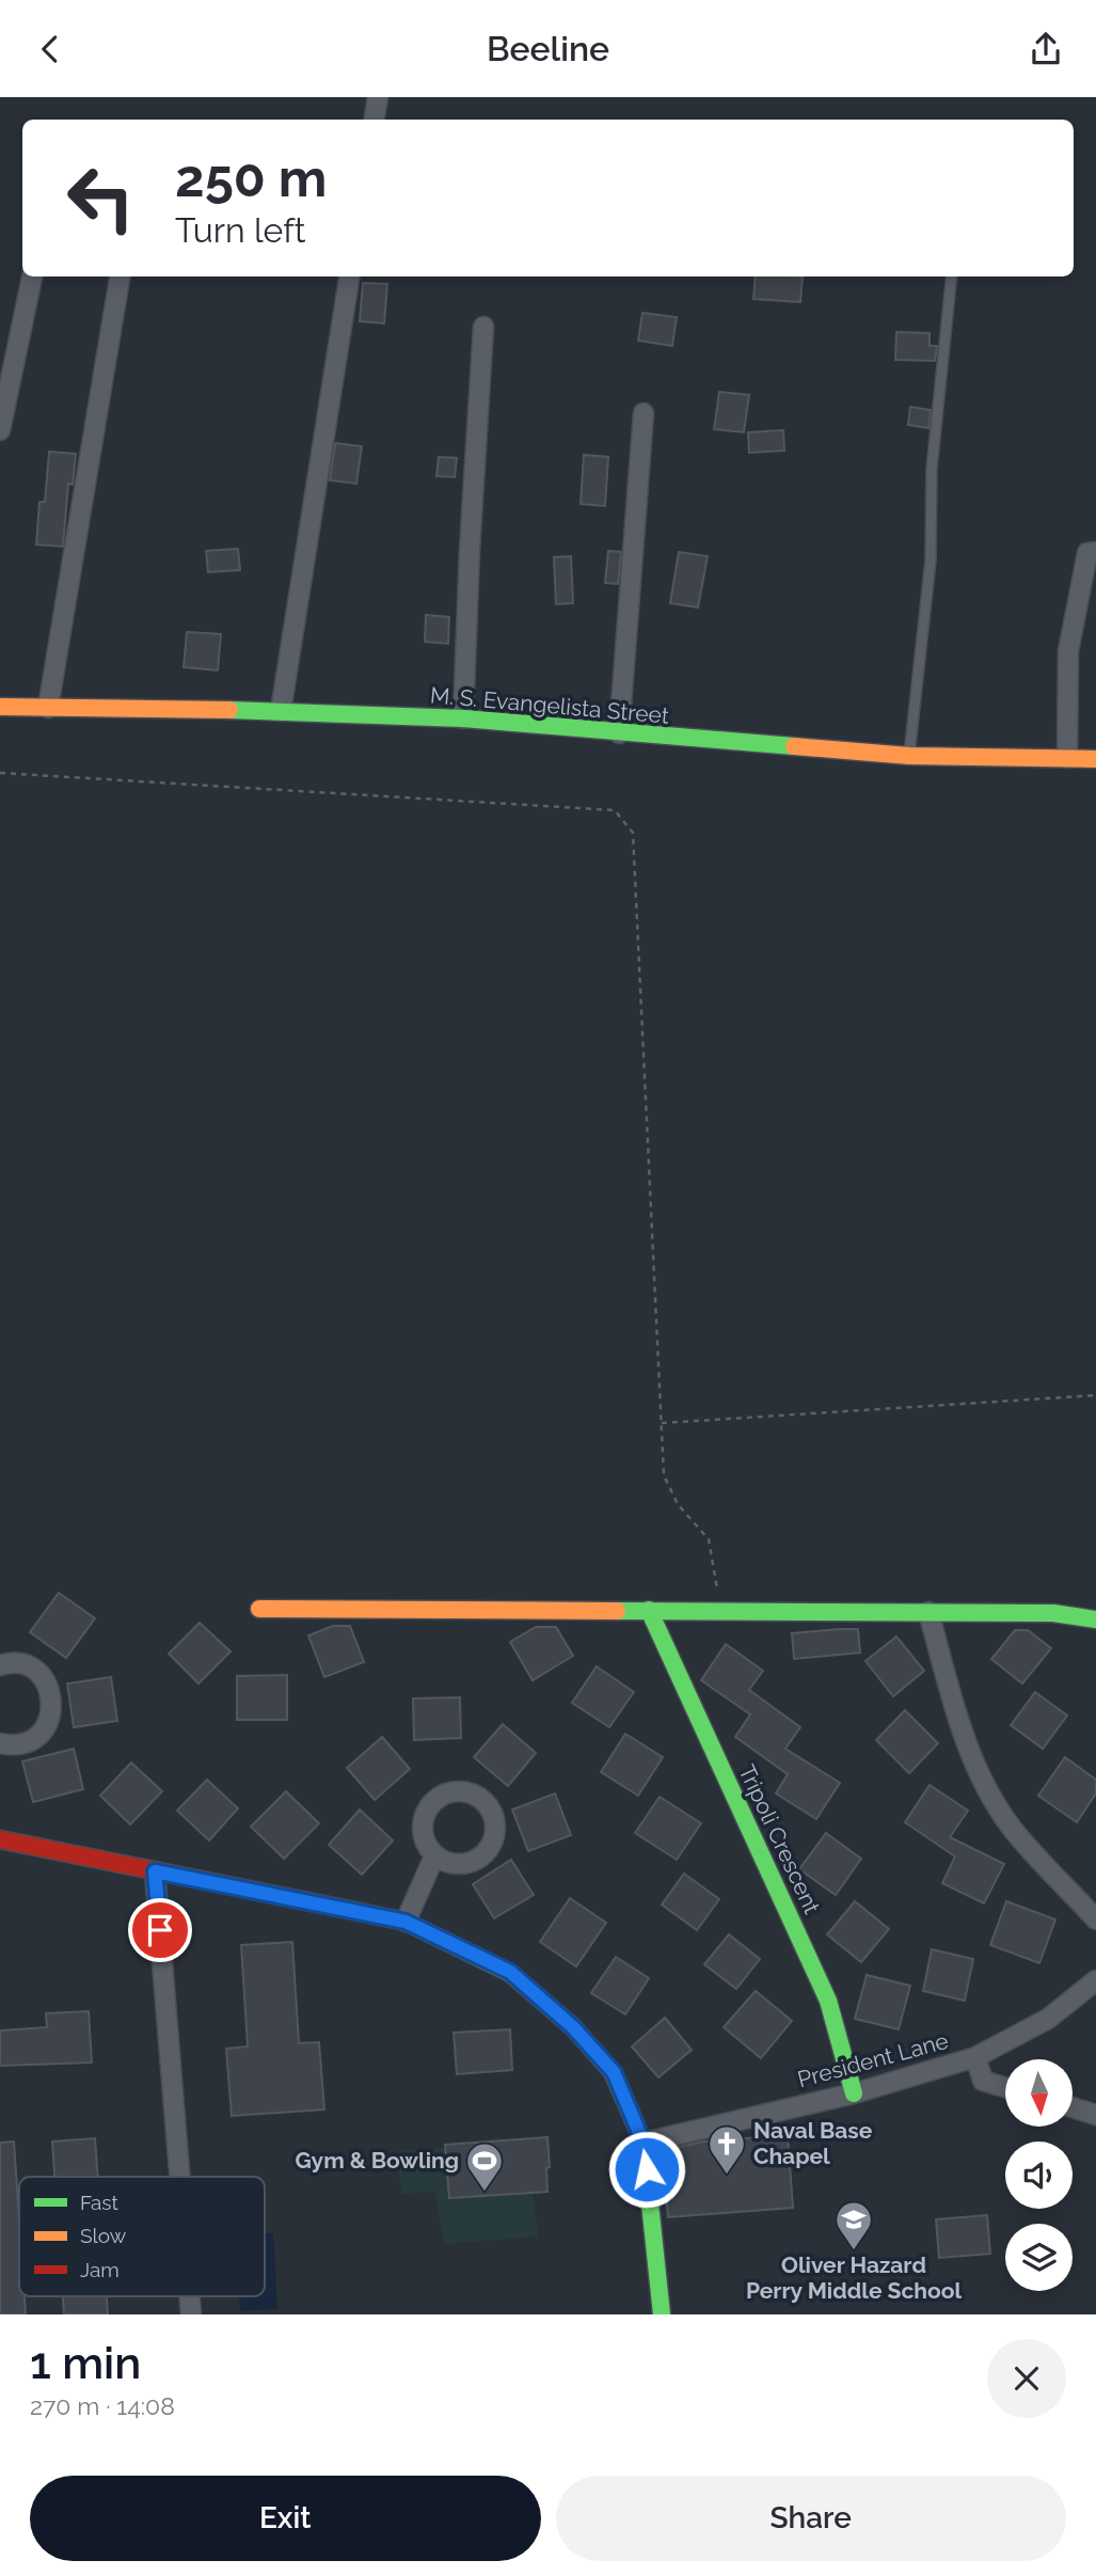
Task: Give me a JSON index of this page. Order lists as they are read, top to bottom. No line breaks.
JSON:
{"streets":{"street":["M. S. Evangelista Street","Tripoli Crescent","President Lane"]},"crossings":[["Tripoli Crescent","President Lane"]],"places":{"church":["Naval Base Chapel"],"sports":["Gym & Bowling"],"school or university":["Oliver Hazard Perry Middle School"]},"legend":["Fast","Slow","Jam"],"north":"bottom","page":{"header":"Beeline","turn":["250 m","Turn left"],"heading":["1 min","270 m · 14:08"],"buttons":["Exit","Share"]}}
